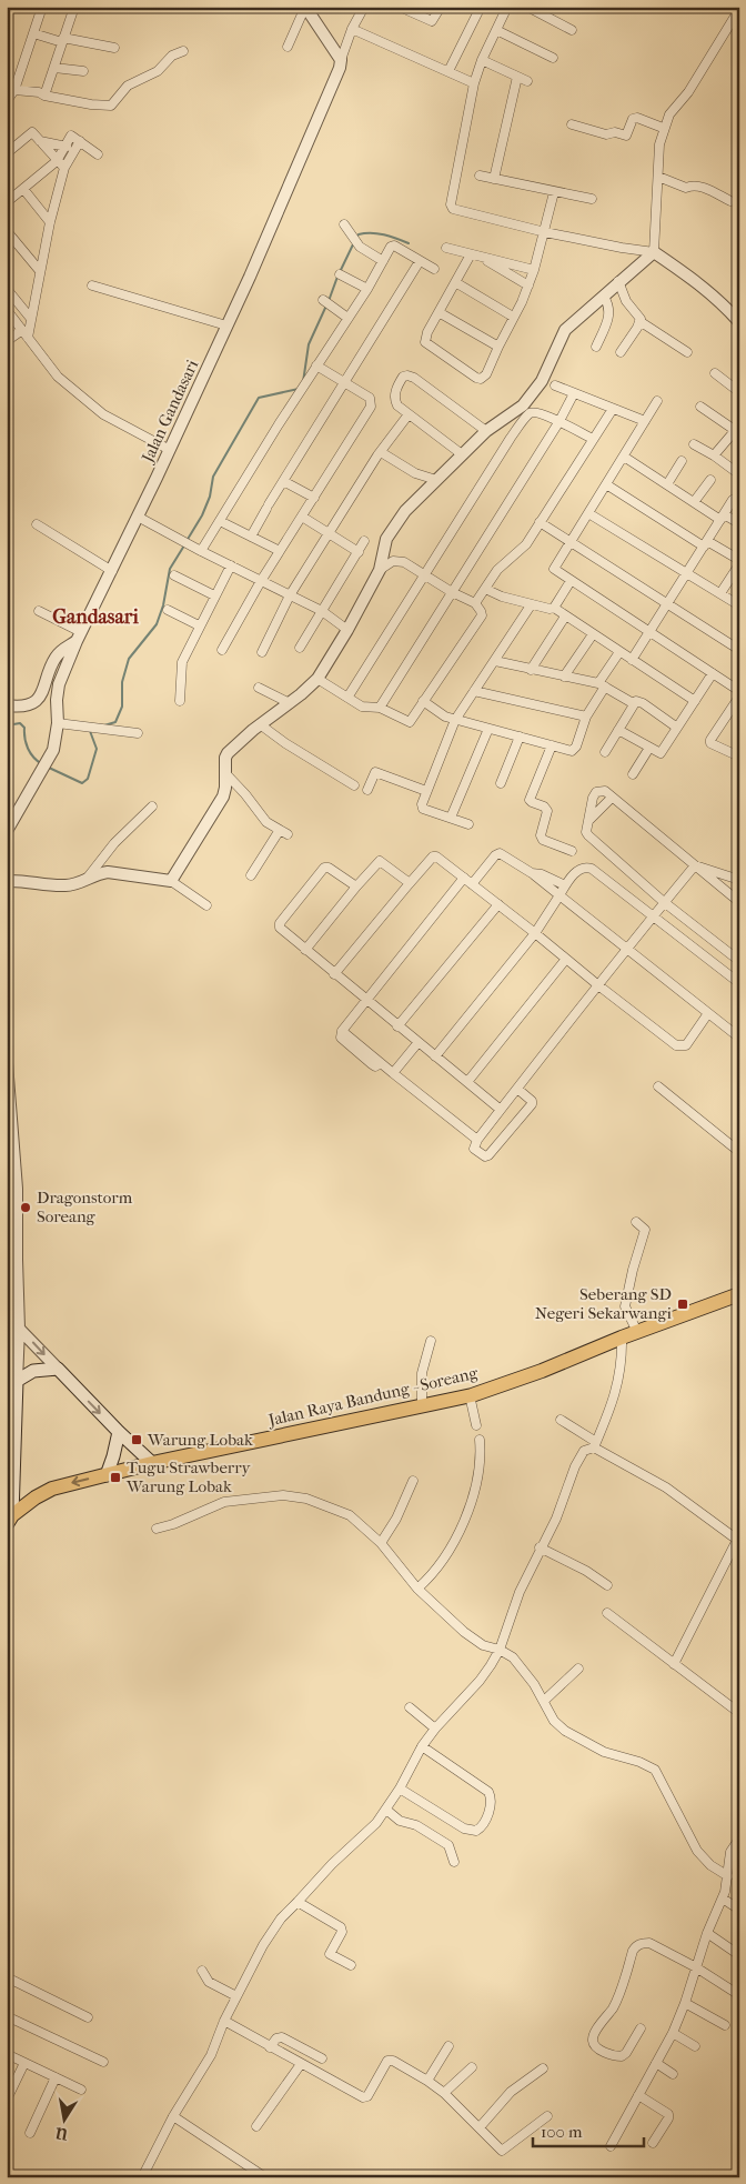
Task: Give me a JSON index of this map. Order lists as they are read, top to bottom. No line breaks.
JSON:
{"streets":{"main road":["Jalan Raya Bandung - Soreang"],"street":["Jalan Gandasari"]},"districts":["Gandasari"],"places":{"other":["Dragonstorm Soreang"],"transit":["Seberang SD Negeri Sekarwangi","Warung Lobak","Tugu Strawberry Warung Lobak"]},"scale_bar":"100 m","north":"bottom"}
